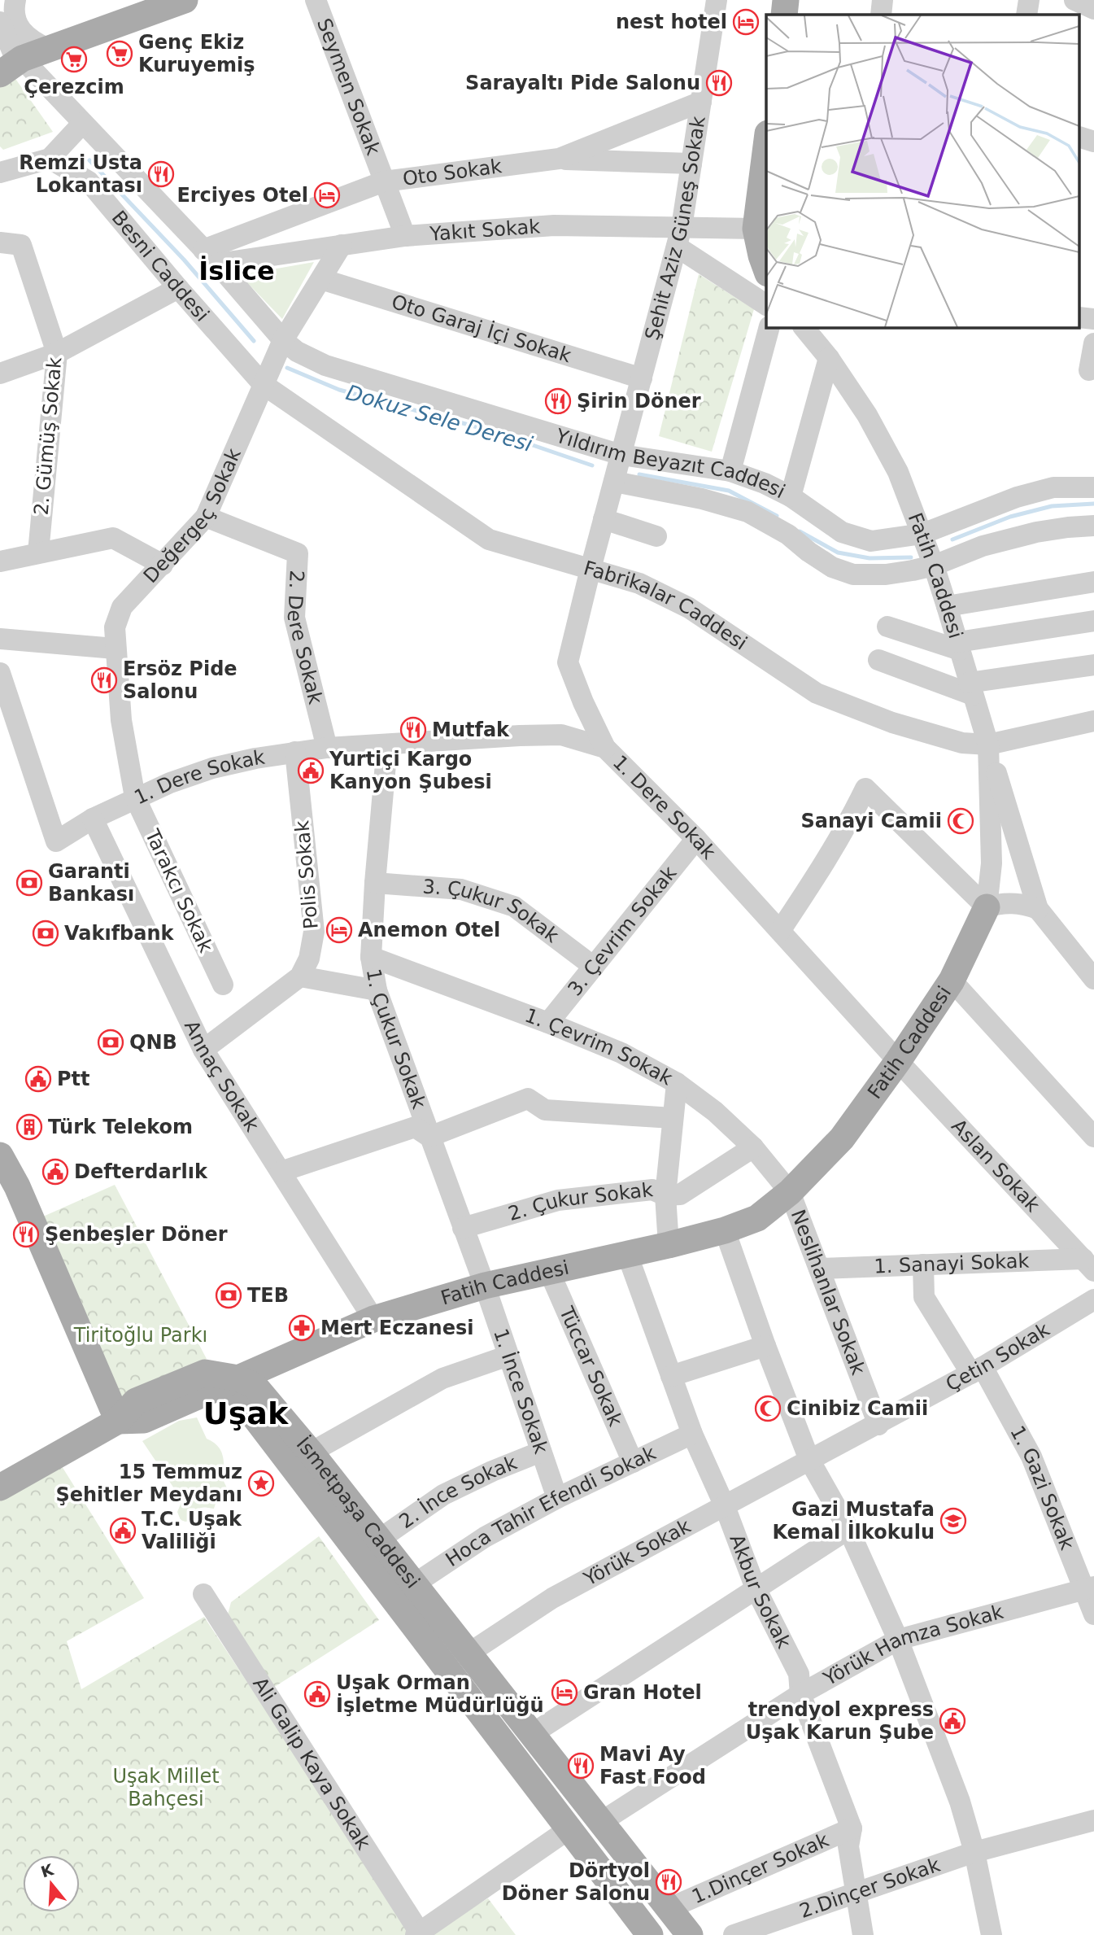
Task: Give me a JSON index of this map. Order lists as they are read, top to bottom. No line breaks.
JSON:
{"streets":{"main road":["Fatih Caddesi","İsmetpaşa Caddesi"],"street":["Seymen Sokak","Oto Sokak","Şehit Aziz Güneş Sokak","Yakıt Sokak","Besni Caddesi","Oto Garaj İçi Sokak","2. Gümüş Sokak","Yıldırım Beyazıt Caddesi","Değergeç Sokak","Fabrikalar Caddesi","2. Dere Sokak","1. Dere Sokak","Polis Sokak","Tarakcı Sokak","3. Çukur Sokak","3. Çevrim Sokak","1. Çukur Sokak","1. Çevrim Sokak","Annaç Sokak","Aslan Sokak","2. Çukur Sokak","1. Sanayi Sokak","Neslihanlar Sokak","Çetin Sokak","Tüccar Sokak","1. İnce Sokak","1. Gazi Sokak","2. İnce Sokak","Hoca Tahir Efendi Sokak","Yörük Sokak","Akbur Sokak","Yörük Hamza Sokak","Ali Galip Kaya Sokak","1.Dinçer Sokak","2.Dinçer Sokak"]},"crossings":[["Seymen Sokak","Oto Sokak"],["Seymen Sokak","Yakıt Sokak"],["Oto Sokak","Şehit Aziz Güneş Sokak"],["Oto Sokak","Yakıt Sokak"],["Oto Sokak","Yıldırım Beyazıt Caddesi"],["Şehit Aziz Güneş Sokak","Yakıt Sokak"],["Şehit Aziz Güneş Sokak","Oto Garaj İçi Sokak"],["Şehit Aziz Güneş Sokak","Yıldırım Beyazıt Caddesi"],["Şehit Aziz Güneş Sokak","Fabrikalar Caddesi"],["Şehit Aziz Güneş Sokak","1. Dere Sokak"],["Yakıt Sokak","Yıldırım Beyazıt Caddesi"],["Yakıt Sokak","Değergeç Sokak"],["Besni Caddesi","Değergeç Sokak"],["Besni Caddesi","Fabrikalar Caddesi"],["Oto Garaj İçi Sokak","Değergeç Sokak"],["Yıldırım Beyazıt Caddesi","Değergeç Sokak"],["Yıldırım Beyazıt Caddesi","Fatih Caddesi"],["Değergeç Sokak","Fabrikalar Caddesi"],["Değergeç Sokak","2. Dere Sokak"],["Değergeç Sokak","1. Dere Sokak"],["Değergeç Sokak","Tarakcı Sokak"],["Fatih Caddesi","Fabrikalar Caddesi"],["Fatih Caddesi","1. Dere Sokak"],["Fatih Caddesi","1. Çukur Sokak"],["Fatih Caddesi","1. Çevrim Sokak"],["Fatih Caddesi","Annaç Sokak"],["Fatih Caddesi","Aslan Sokak"],["Fatih Caddesi","Neslihanlar Sokak"],["Fatih Caddesi","Tüccar Sokak"],["Fatih Caddesi","1. İnce Sokak"],["Fatih Caddesi","İsmetpaşa Caddesi"],["Fatih Caddesi","Akbur Sokak"],["2. Dere Sokak","1. Dere Sokak"],["1. Dere Sokak","Polis Sokak"],["1. Dere Sokak","Tarakcı Sokak"],["1. Dere Sokak","3. Çevrim Sokak"],["1. Dere Sokak","1. Çukur Sokak"],["1. Dere Sokak","Annaç Sokak"],["1. Dere Sokak","Aslan Sokak"],["3. Çukur Sokak","3. Çevrim Sokak"],["3. Çukur Sokak","1. Çukur Sokak"],["3. Çevrim Sokak","1. Çevrim Sokak"],["1. Çukur Sokak","1. Çevrim Sokak"],["1. Çukur Sokak","2. Çukur Sokak"],["1. Çukur Sokak","1. İnce Sokak"],["1. Çevrim Sokak","2. Çukur Sokak"],["1. Çevrim Sokak","Neslihanlar Sokak"],["Aslan Sokak","1. Sanayi Sokak"],["1. Sanayi Sokak","Neslihanlar Sokak"],["1. Sanayi Sokak","1. Gazi Sokak"],["Neslihanlar Sokak","Çetin Sokak"],["Çetin Sokak","1. Gazi Sokak"],["Çetin Sokak","Yörük Sokak"],["Tüccar Sokak","Hoca Tahir Efendi Sokak"],["1. İnce Sokak","2. İnce Sokak"],["1. İnce Sokak","Hoca Tahir Efendi Sokak"],["1. Gazi Sokak","Yörük Hamza Sokak"],["2. İnce Sokak","İsmetpaşa Caddesi"],["Hoca Tahir Efendi Sokak","İsmetpaşa Caddesi"],["Hoca Tahir Efendi Sokak","Akbur Sokak"],["İsmetpaşa Caddesi","Yörük Sokak"],["İsmetpaşa Caddesi","Yörük Hamza Sokak"],["İsmetpaşa Caddesi","1.Dinçer Sokak"],["Yörük Sokak","Akbur Sokak"],["Akbur Sokak","Yörük Hamza Sokak"],["Akbur Sokak","1.Dinçer Sokak"],["Akbur Sokak","2.Dinçer Sokak"]],"districts":["İslice","Uşak"],"water":["Dokuz Sele Deresi"],"parks":["Tiritoğlu Parkı","Uşak Millet Bahçesi"],"places":{"hotel":["nest hotel","Erciyes Otel","Anemon Otel","Gran Hotel"],"supermarket":["Genç Ekiz Kuruyemiş","Çerezcim"],"restaurant":["Sarayaltı Pide Salonu","Remzi Usta Lokantası","Şirin Döner","Ersöz Pide Salonu","Mutfak","Şenbeşler Döner","Mavi Ay Fast Food","Dörtyol Döner Salonu"],"public building":["Yurtiçi Kargo Kanyon Şubesi","Ptt","Defterdarlık","T.C. Uşak Valiliği","Uşak Orman İşletme Müdürlüğü","trendyol express Uşak Karun Şube"],"mosque":["Sanayi Camii","Cinibiz Camii"],"bank":["Garanti Bankası","Vakıfbank","QNB","TEB"],"building":["Türk Telekom"],"pharmacy":["Mert Eczanesi"],"place":["15 Temmuz Şehitler Meydanı"],"school or university":["Gazi Mustafa Kemal İlkokulu"]},"north":"top"}
